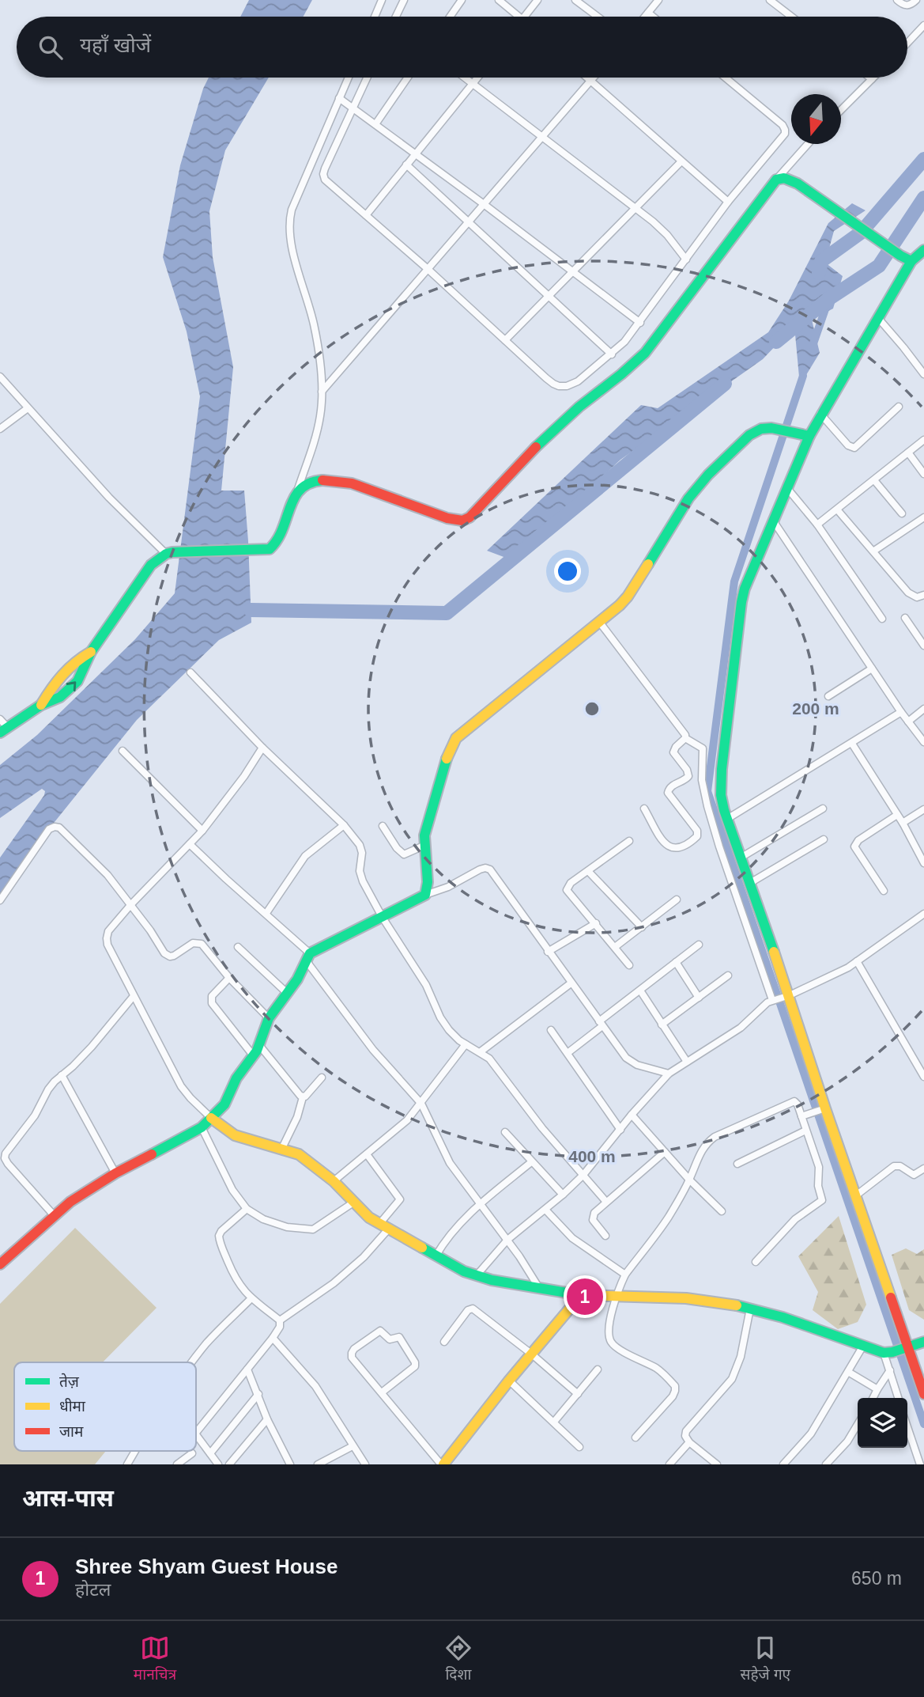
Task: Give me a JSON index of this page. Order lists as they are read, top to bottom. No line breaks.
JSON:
{"legend":["तेज़","धीमा","जाम"],"north":"bottom","page":{"search":"यहाँ खोजें","pins":"1","heading":"आस-पास","list":[{"mark":"1","name":"Shree Shyam Guest House","note":"होटल","value":"650 m"}],"nav":["मानचित्र","दिशा","सहेजे गए"]},"rings":["200 m","400 m"]}
